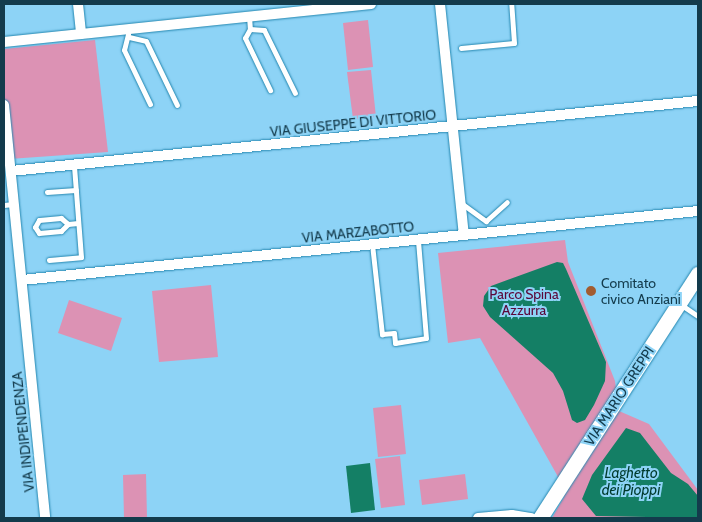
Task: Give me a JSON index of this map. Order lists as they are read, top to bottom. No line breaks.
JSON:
{"streets":{"main road":["VIA MARIO GREPPI"],"street":["VIA GIUSEPPE DI VITTORIO","VIA MARZABOTTO","VIA INDIPENDENZA"]},"crossings":[["VIA GIUSEPPE DI VITTORIO","VIA INDIPENDENZA"],["VIA MARZABOTTO","VIA INDIPENDENZA"]],"water":["Laghetto dei Pioppi"],"parks":["Parco Spina Azzurra"],"places":["Comitato civico Anziani"]}
